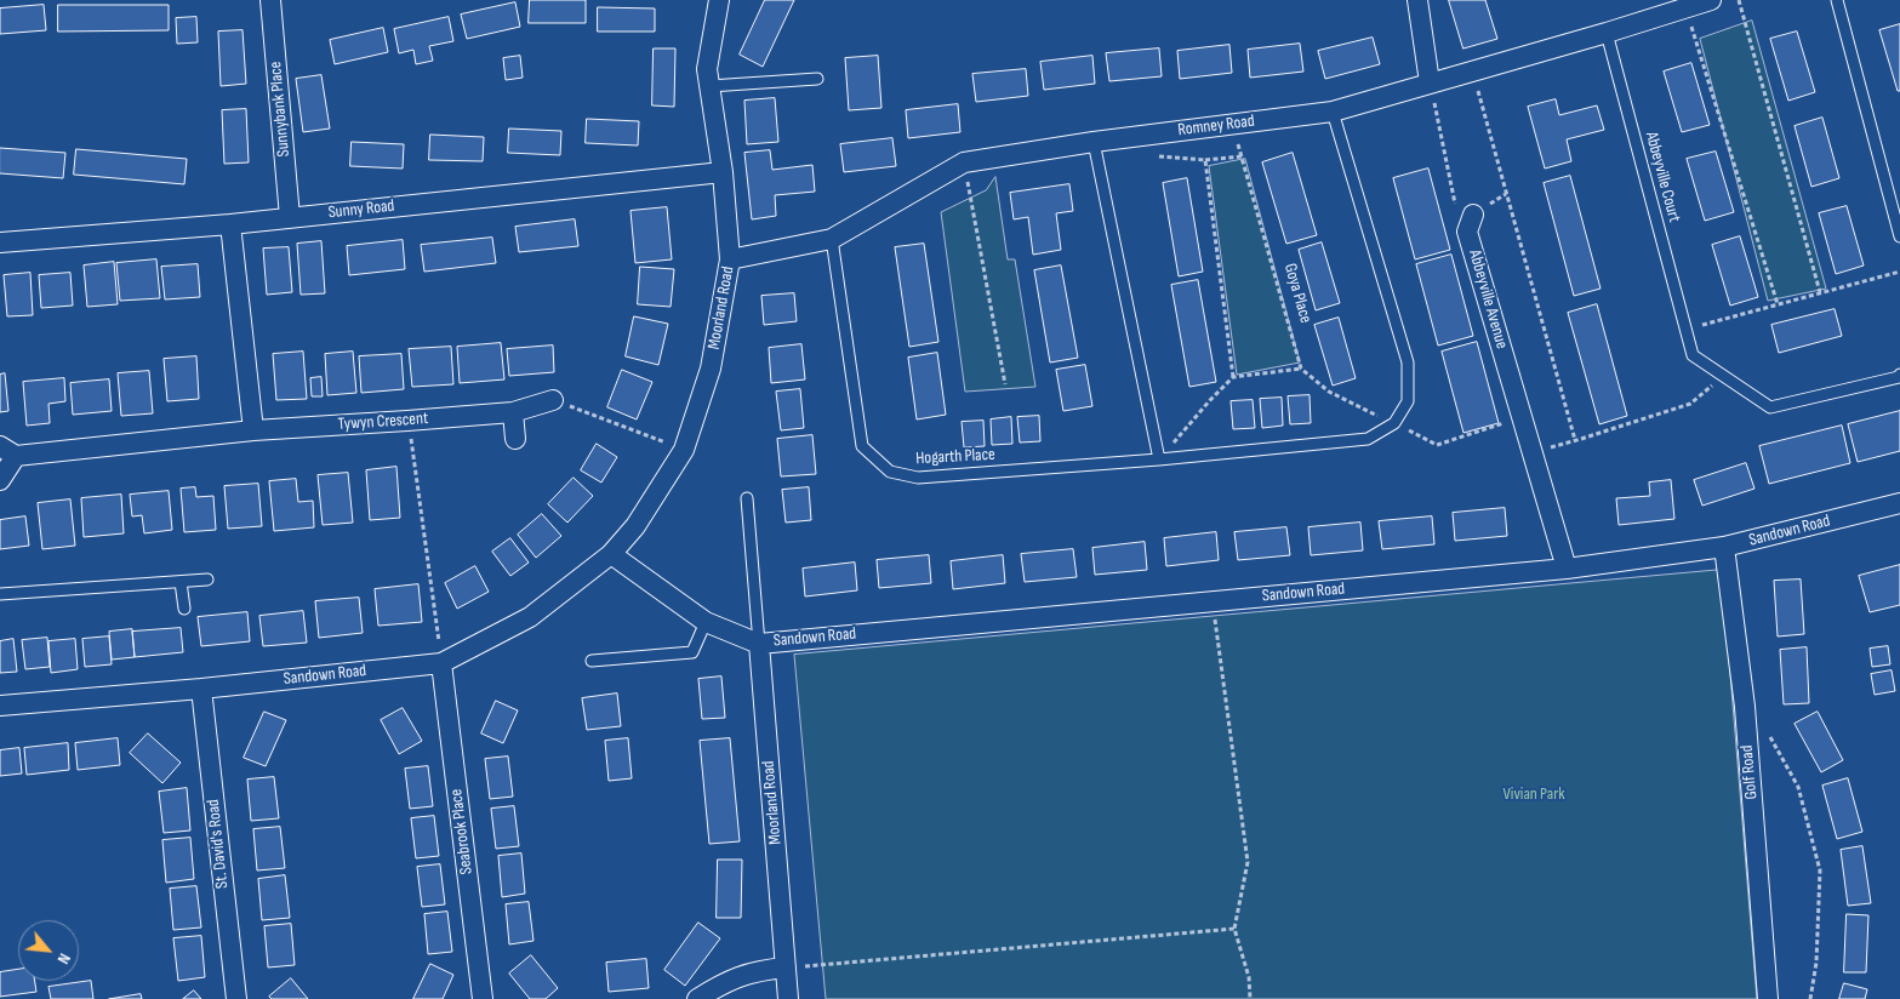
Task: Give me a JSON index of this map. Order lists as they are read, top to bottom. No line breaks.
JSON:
{"streets":{"street":["Sunnybank Place","Romney Road","Sunny Road","Abbeyville Avenue","Moorland Road","Tywyn Crescent","Sandown Road","Golf Road","Seabrook Place","St. David's Road"],"lane":["Abbeyville Court","Hogarth Place"],"path":["Goya Place"]},"crossings":[["Sunnybank Place","Sunny Road"],["Romney Road","Abbeyville Court"],["Romney Road","Goya Place"],["Romney Road","Moorland Road"],["Romney Road","Hogarth Place"],["Sunny Road","Moorland Road"],["Abbeyville Avenue","Sandown Road"],["Moorland Road","Sandown Road"],["Sandown Road","Golf Road"],["Sandown Road","Seabrook Place"],["Sandown Road","St. David's Road"]],"parks":["Vivian Park"],"north":"bottom right"}
